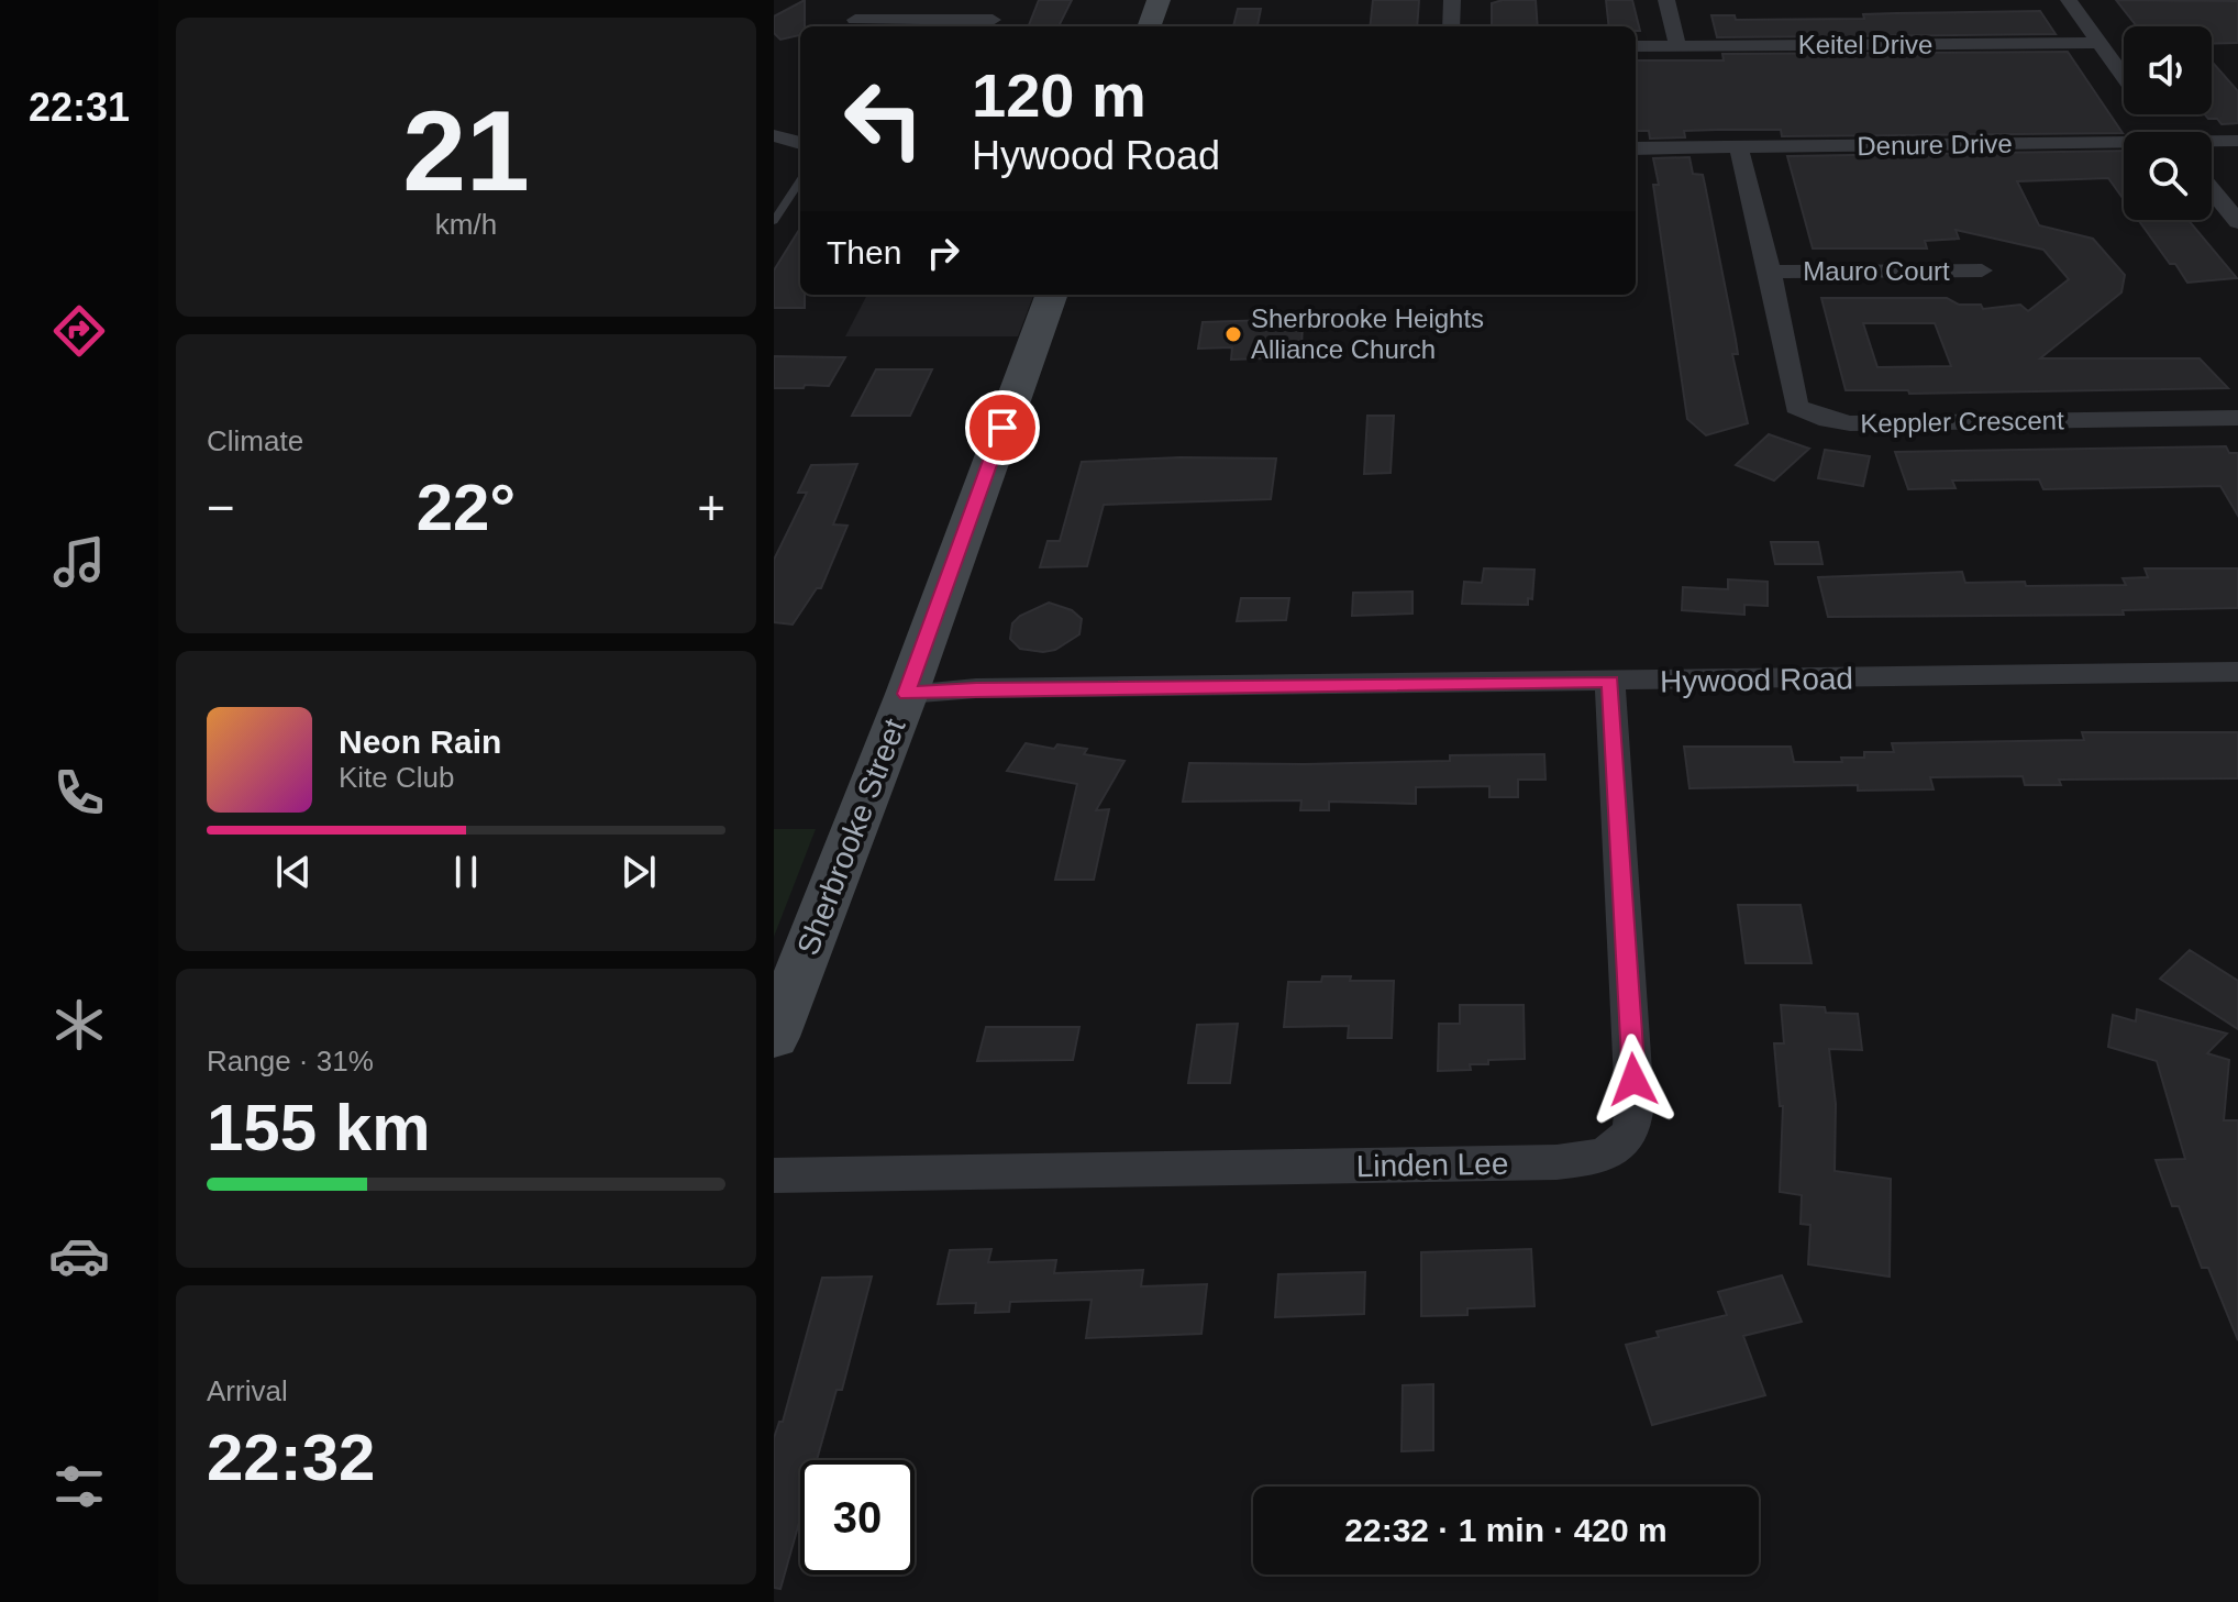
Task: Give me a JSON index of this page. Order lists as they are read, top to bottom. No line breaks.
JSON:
{"streets":{"main road":["Sherbrooke Street"],"street":["Keitel Drive","Denure Drive","Mauro Court","Keppler Crescent","Hywood Road","Linden Lee"]},"crossings":[["Denure Drive","Keppler Crescent"],["Mauro Court","Keppler Crescent"],["Hywood Road","Sherbrooke Street"],["Hywood Road","Linden Lee"]],"places":["Sherbrooke Heights Alliance Church"],"page":{"tabs":"22:31","tile":[["21","km/h"],"Climate",["Range · 31%","155 km"],["Arrival","22:32"]],"turn":["120 m","Hywood Road"],"then":"Then","heat":["−","22°","+"],"song":["Neon Rain","Kite Club"],"limit":"30","trip":"22:32 · 1 min · 420 m"}}
